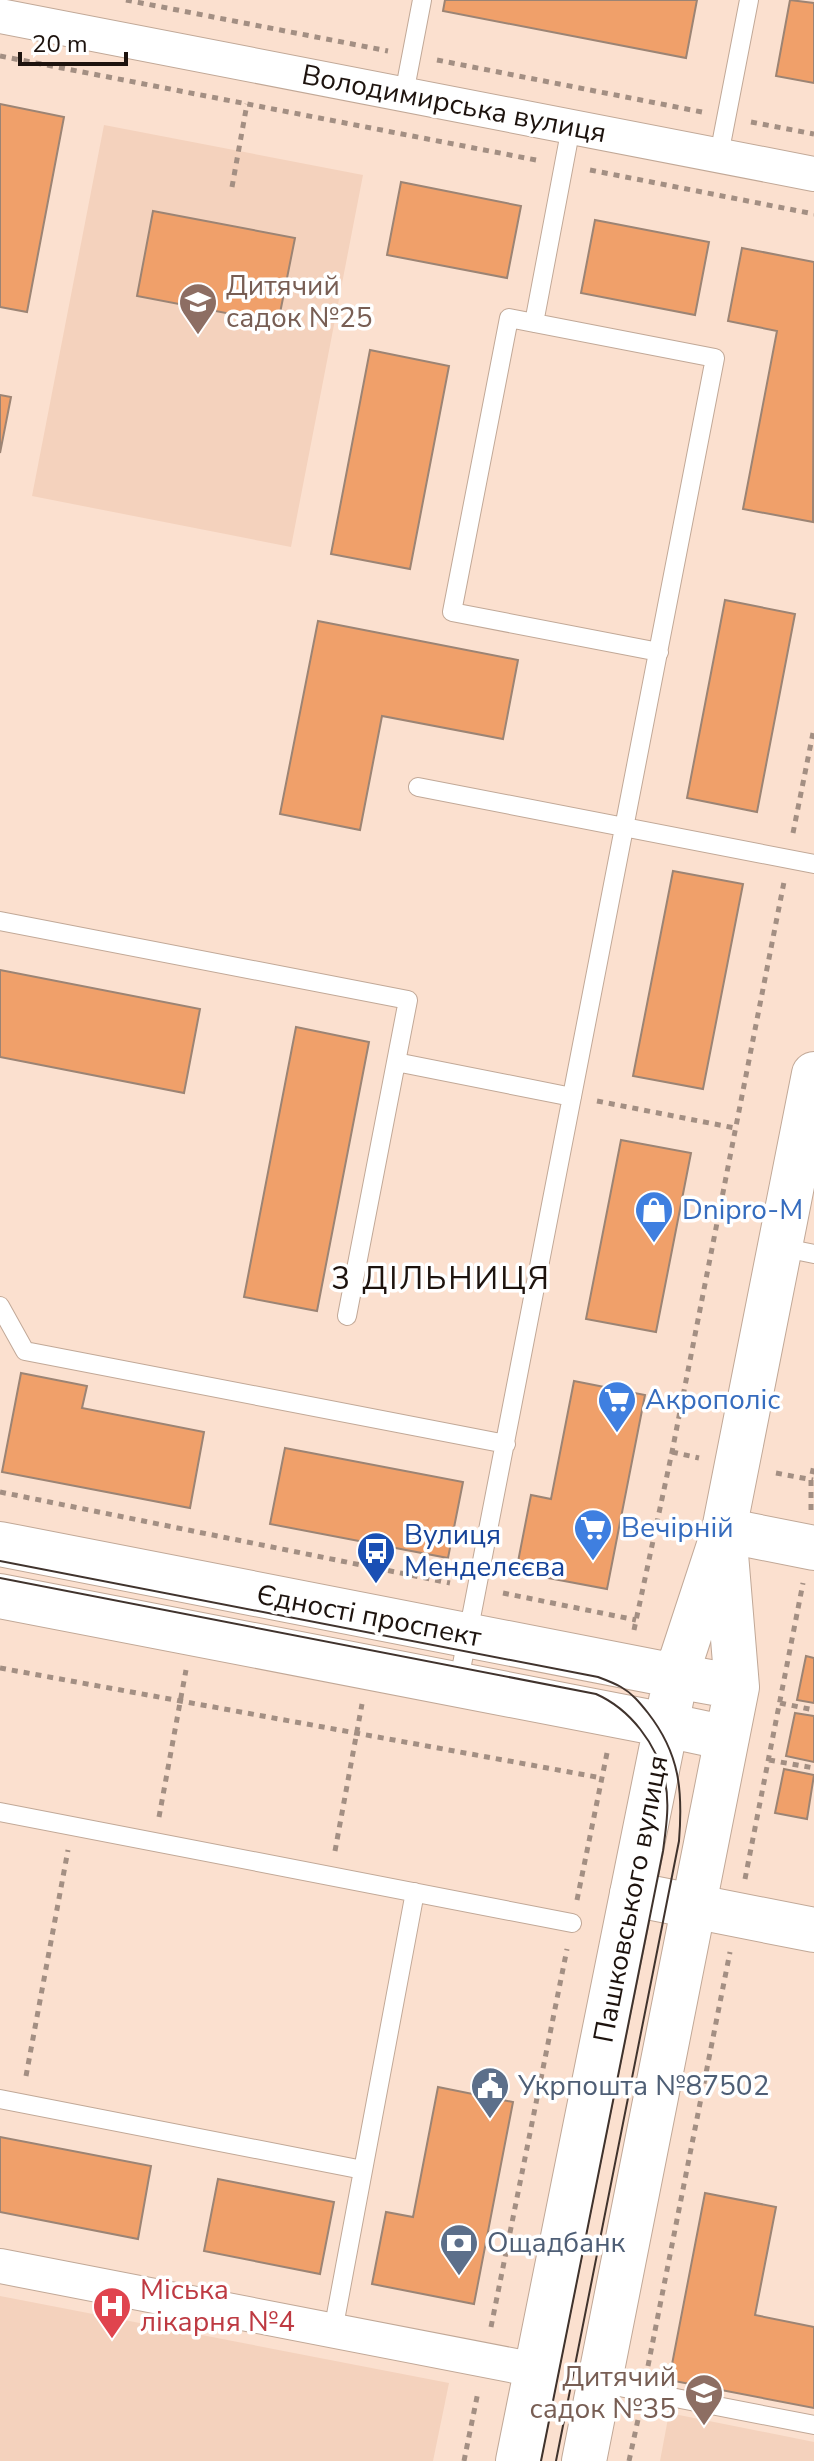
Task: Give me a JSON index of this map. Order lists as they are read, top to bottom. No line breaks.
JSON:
{"streets":{"street":["Володимирська вулиця","Єдності проспект","Пашковського вулиця"]},"crossings":[["Єдності проспект","Пашковського вулиця"]],"districts":["3 ДІЛЬНИЦЯ"],"places":{"school or university":["Дитячий садок №25","Дитячий садок №35"],"shop":["Dnipro-M"],"supermarket":["Акрополіс","Вечірній"],"bus stop":["Вулиця Менделєєва"],"public building":["Укрпошта №87502"],"bank":["Ощадбанк"],"hospital":["Міська лікарня №4"]},"scale_bar":"20 m"}
